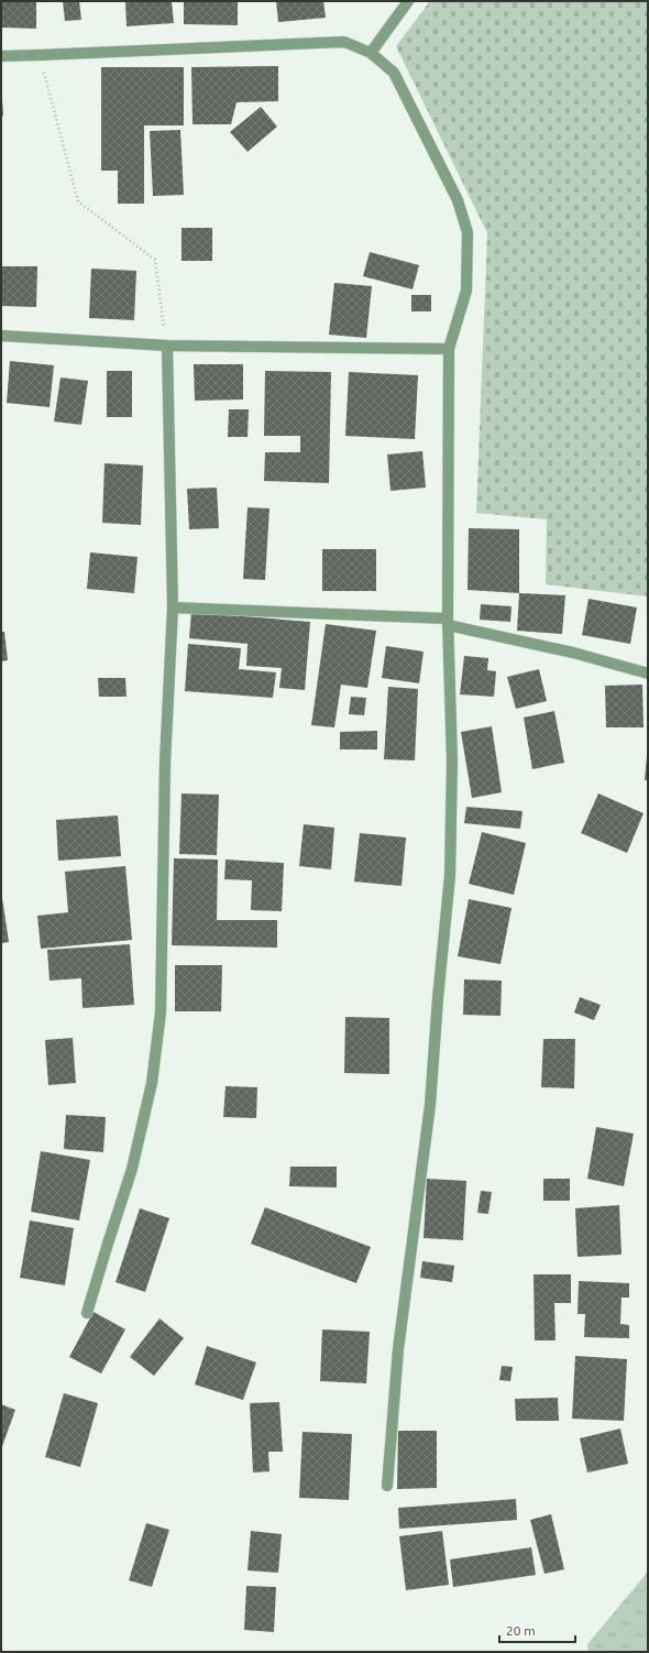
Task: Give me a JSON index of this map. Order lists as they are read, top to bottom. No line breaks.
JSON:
{"scale_bar":"20 m"}
